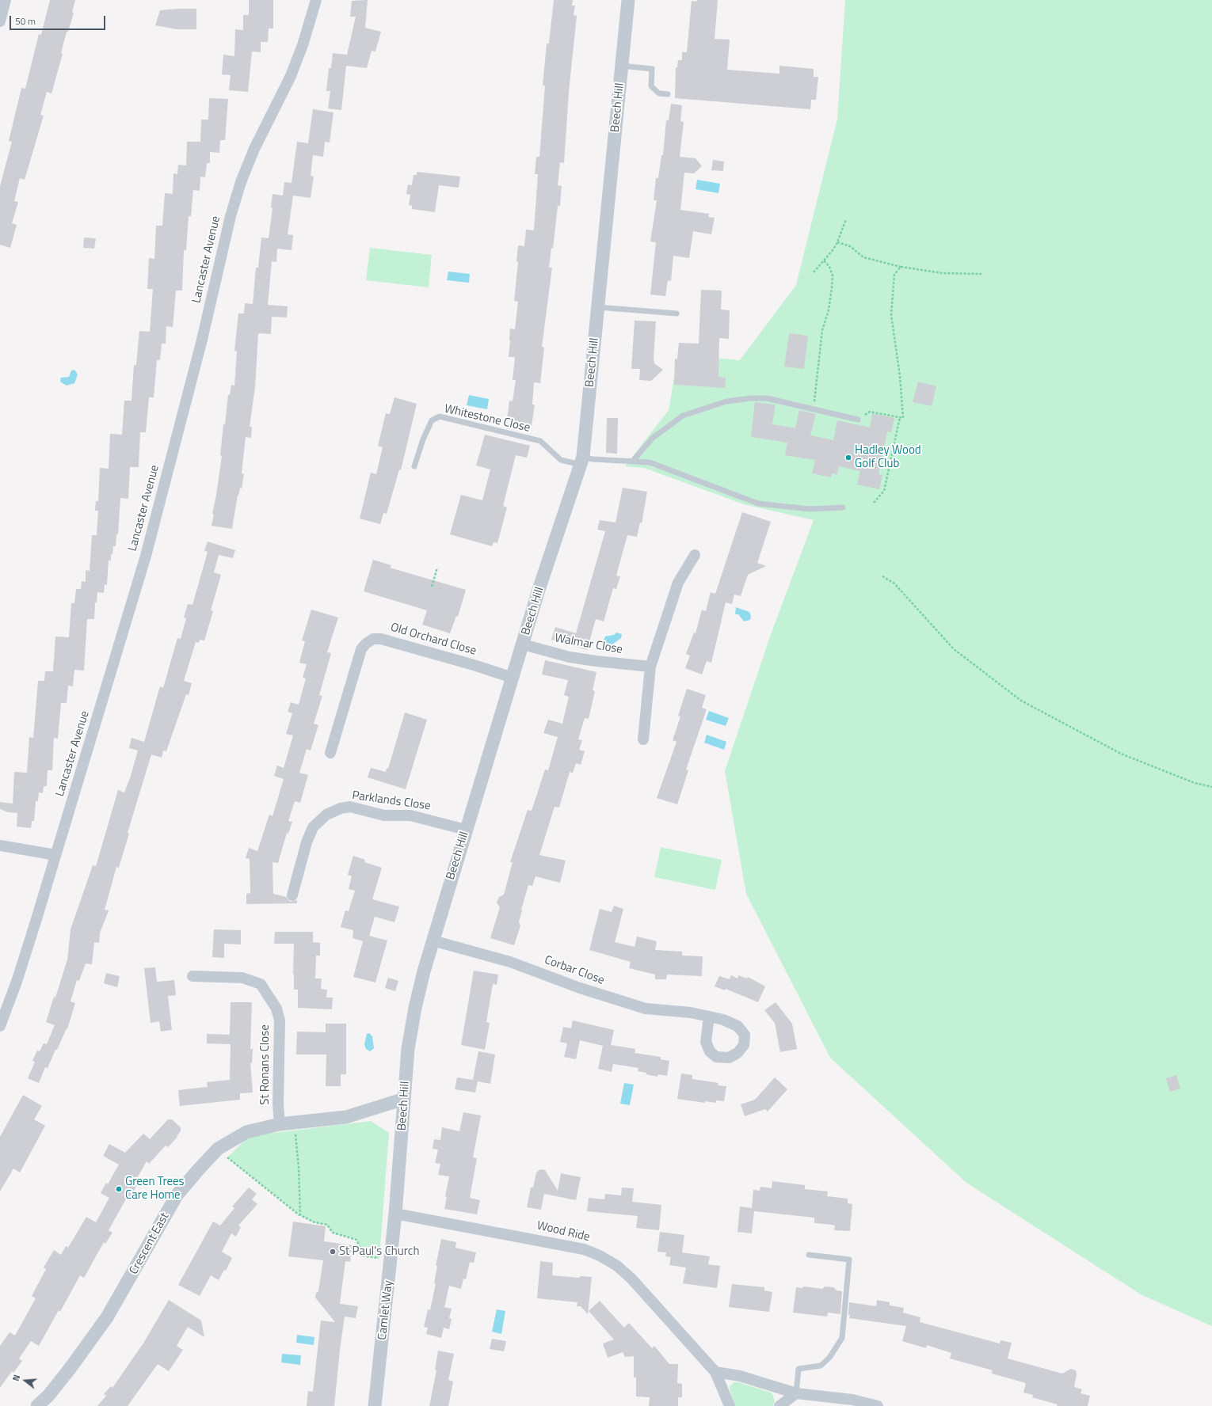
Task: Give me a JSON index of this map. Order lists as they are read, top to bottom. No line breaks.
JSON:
{"streets":{"street":["Beech Hill","Lancaster Avenue","Old Orchard Close","Walmar Close","Parklands Close","Corbar Close","St Ronans Close","Wood Ride","Crescent East","Camlet Way"],"lane":["Whitestone Close"]},"crossings":[["Beech Hill","Whitestone Close"],["Beech Hill","Old Orchard Close"],["Beech Hill","Walmar Close"],["Beech Hill","Parklands Close"],["Beech Hill","Corbar Close"],["Beech Hill","Wood Ride"],["Beech Hill","Crescent East"],["Beech Hill","Camlet Way"],["St Ronans Close","Crescent East"],["Wood Ride","Camlet Way"]],"places":["Hadley Wood Golf Club","Green Trees Care Home","St Paul's Church"],"scale_bar":"50 m","north":"left"}
